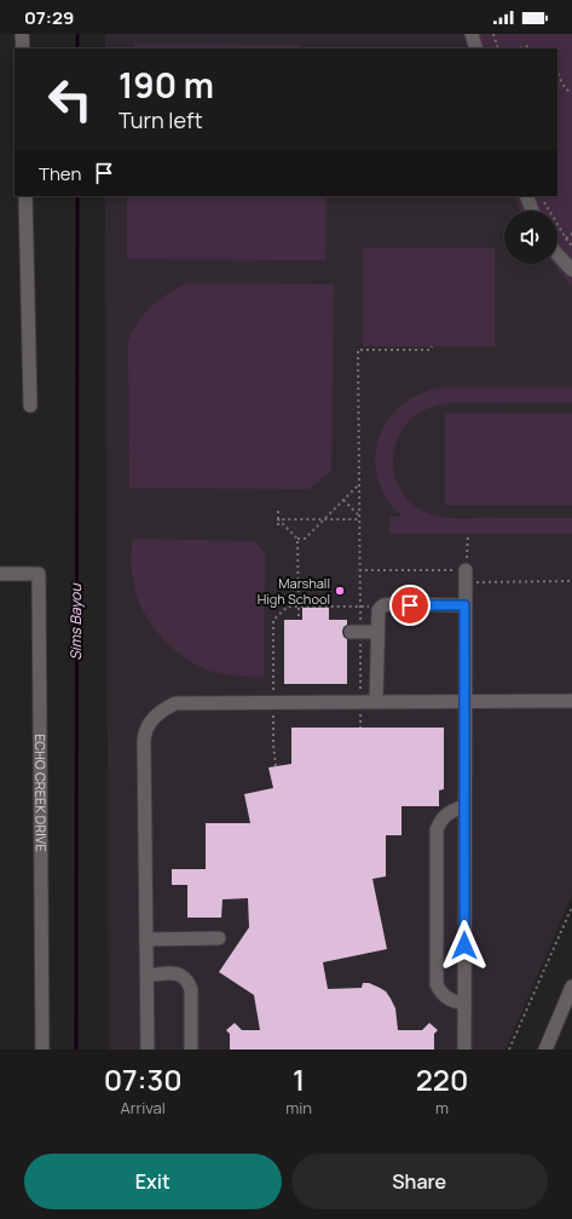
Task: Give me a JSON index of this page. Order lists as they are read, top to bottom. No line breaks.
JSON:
{"streets":{"street":["ECHO CREEK DRIVE"]},"water":["Sims Bayou"],"places":["Marshall High School"],"page":{"status":"07:29","turn":["190 m","Turn left"],"then":"Then","eta":["07:30","Arrival","1","min","220","m"],"buttons":["Exit","Share"]}}
